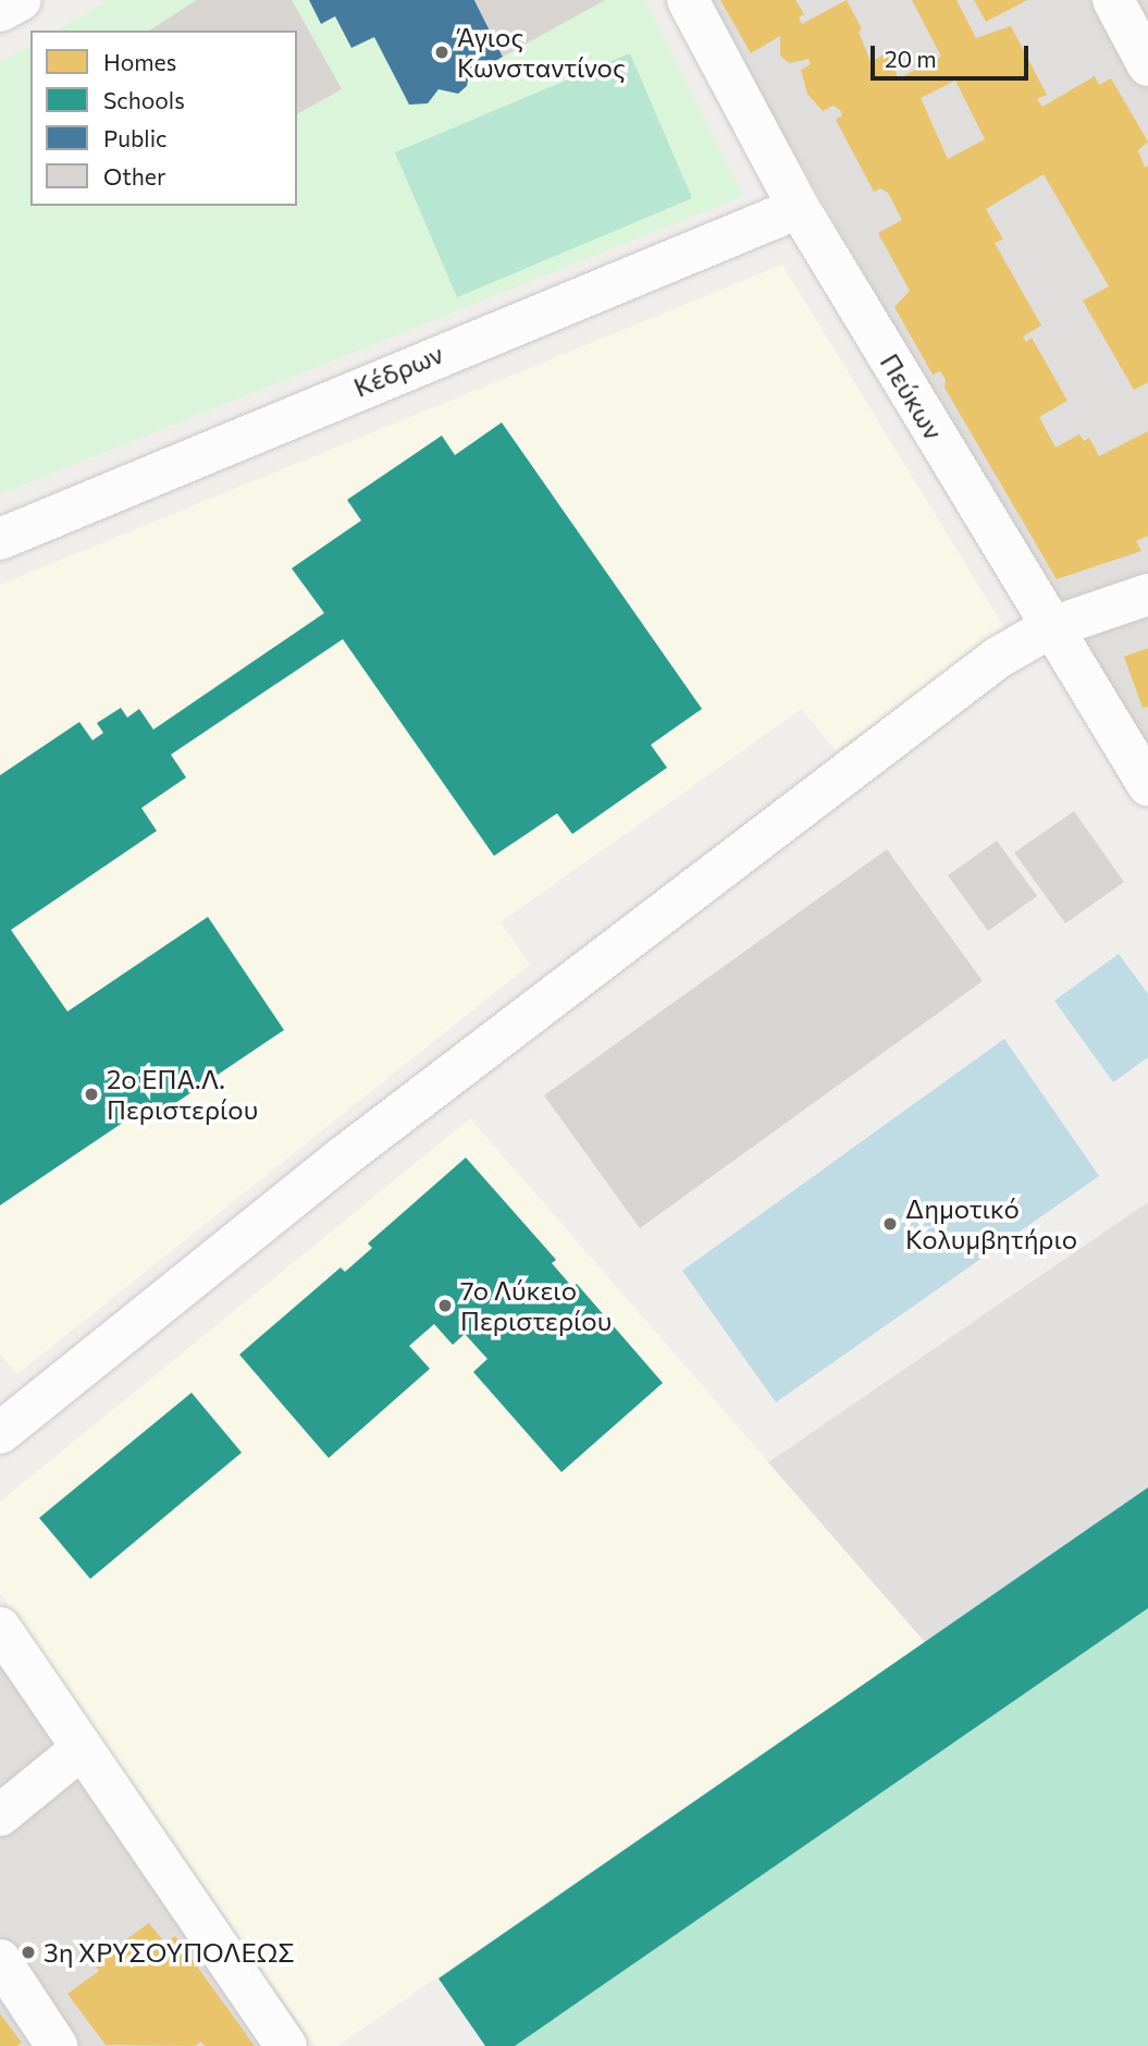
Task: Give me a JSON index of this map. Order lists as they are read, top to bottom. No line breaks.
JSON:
{"streets":{"street":["Κέδρων","Πεύκων"]},"crossings":[["Κέδρων","Πεύκων"]],"places":["Άγιος Κωνσταντίνος","2ο ΕΠΑ.Λ. Περιστερίου","Δημοτικό Κολυμβητήριο","7ο Λύκειο Περιστερίου","3η ΧΡΥΣΟΥΠΟΛΕΩΣ"],"legend":["Homes","Schools","Public","Other"],"scale_bar":"20 m"}
